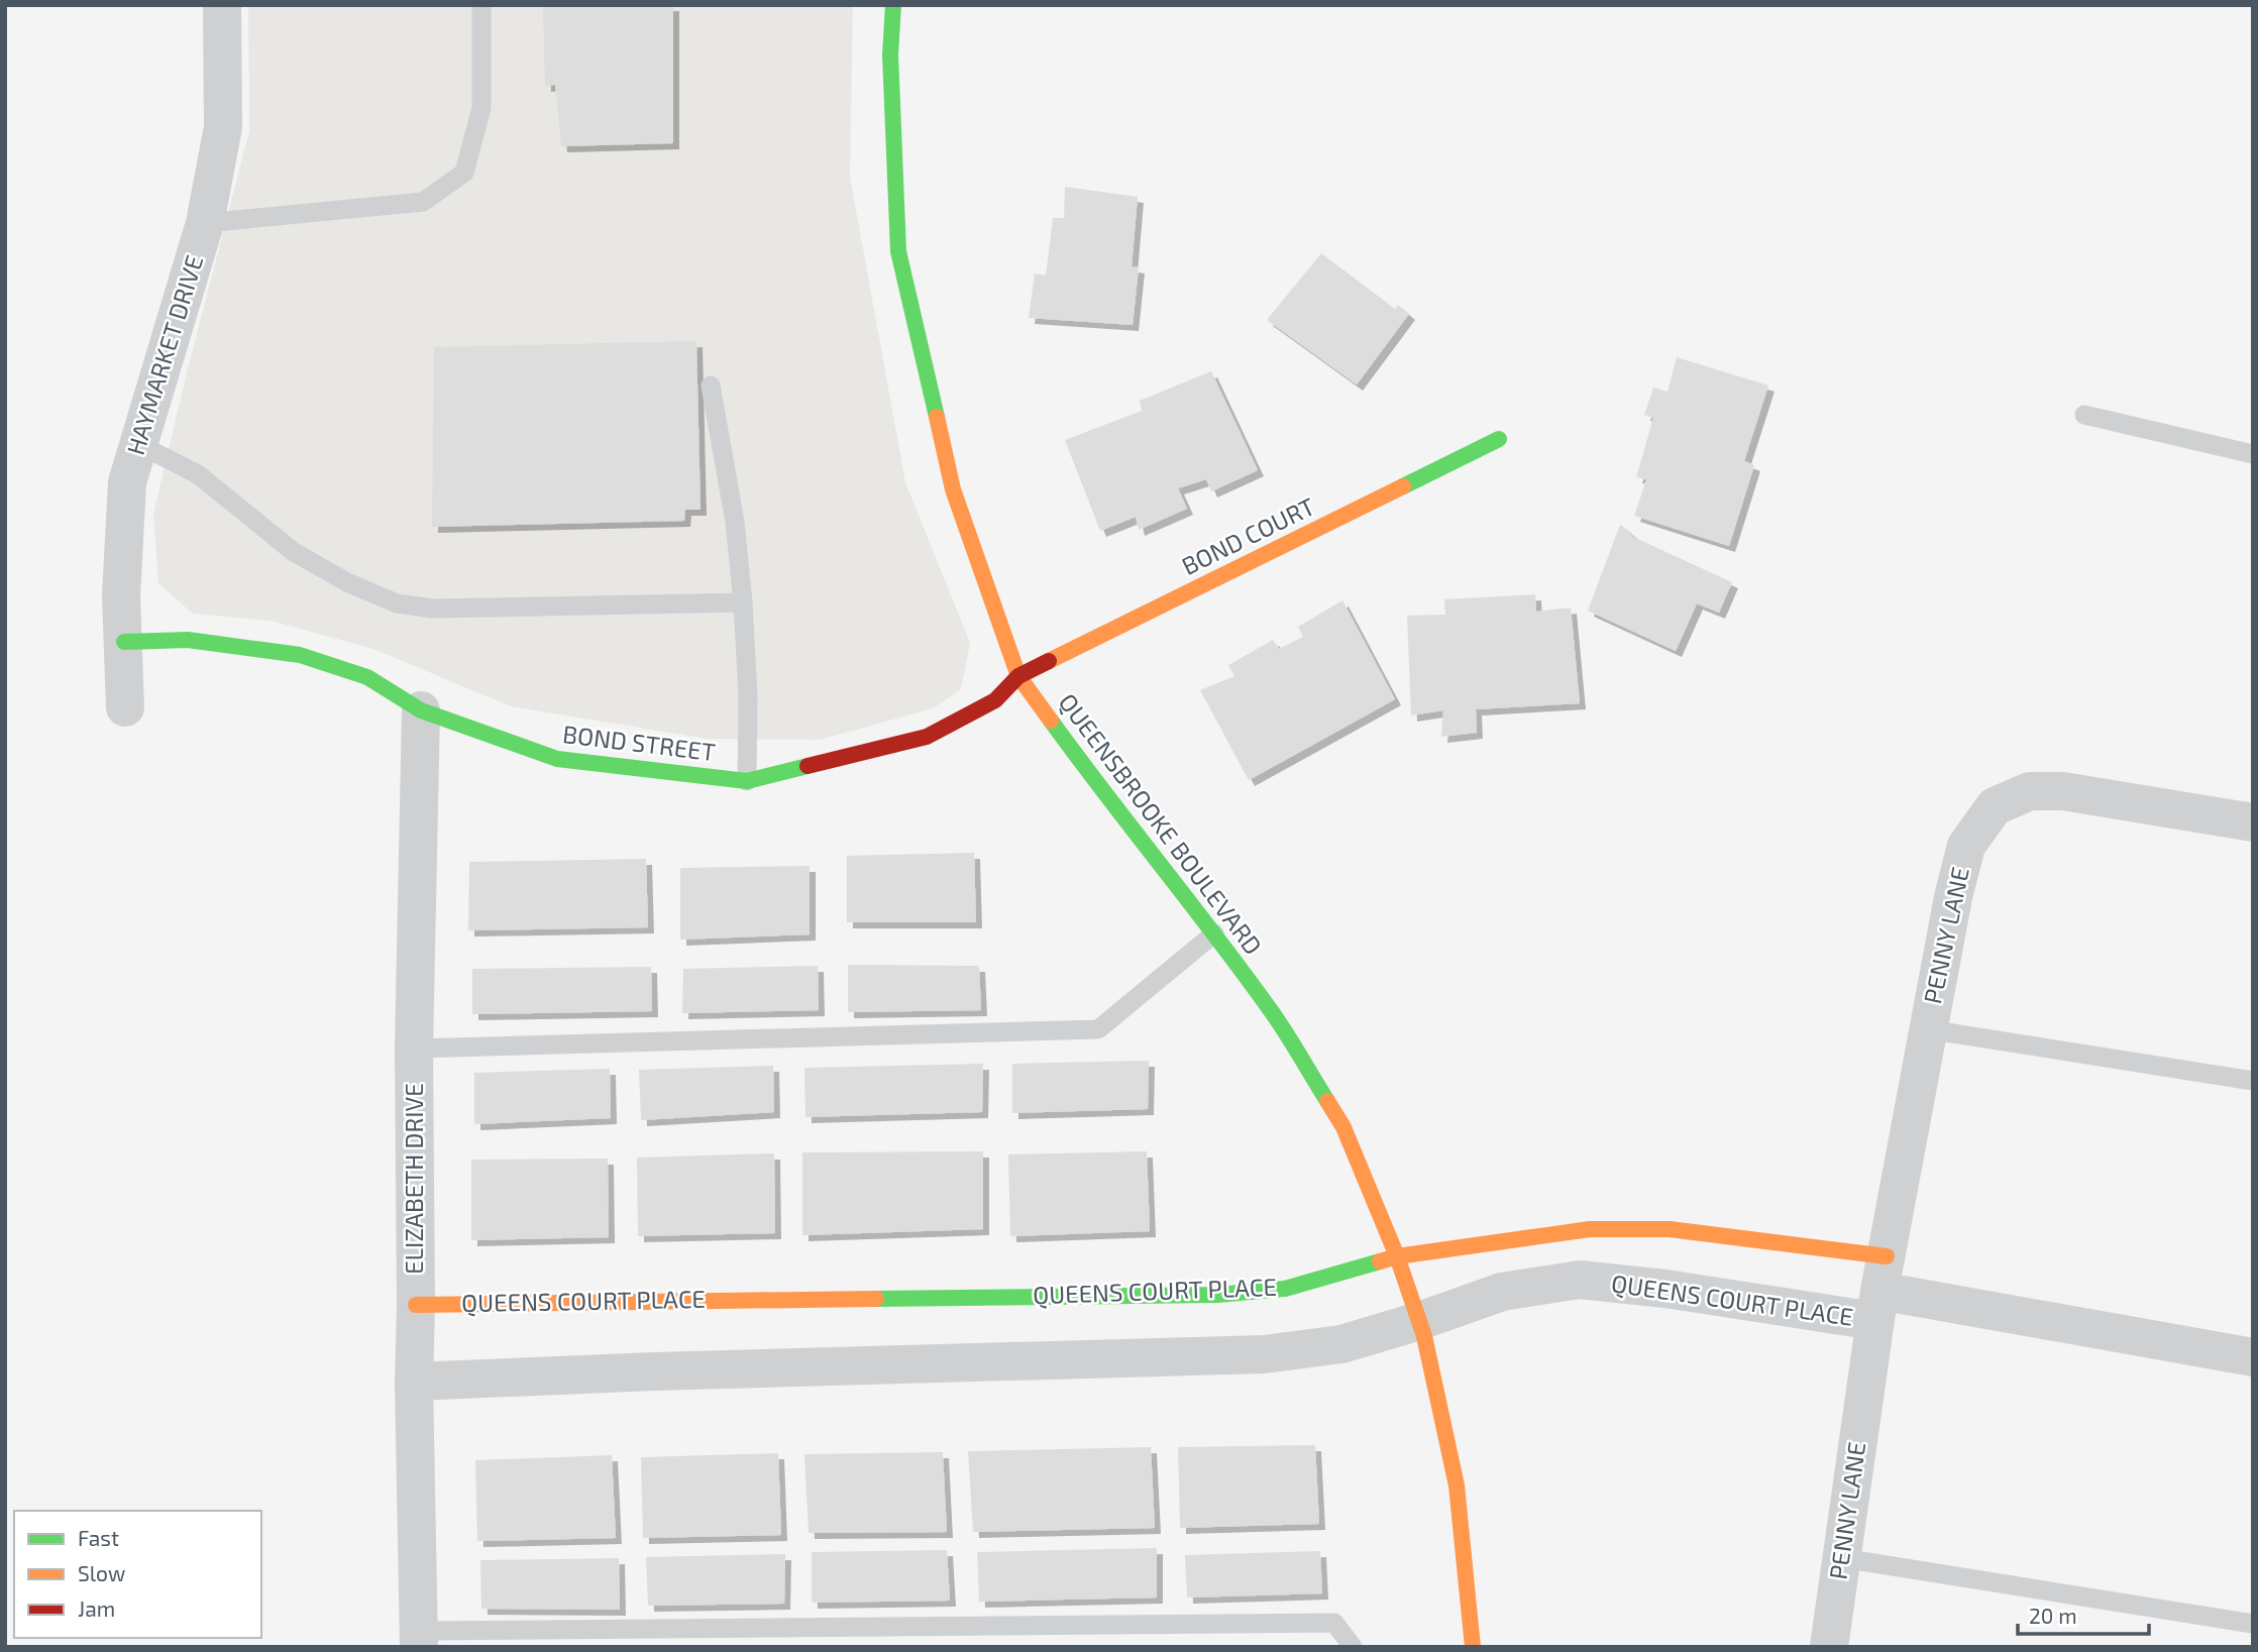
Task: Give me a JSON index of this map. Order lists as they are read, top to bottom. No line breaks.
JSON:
{"streets":{"street":["HAYMARKET DRIVE","BOND COURT","BOND STREET","QUEENSBROOKE BOULEVARD","PENNY LANE","ELIZABETH DRIVE","QUEENS COURT PLACE"]},"crossings":[["HAYMARKET DRIVE","BOND STREET"],["BOND COURT","BOND STREET"],["BOND COURT","QUEENSBROOKE BOULEVARD"],["BOND STREET","QUEENSBROOKE BOULEVARD"],["BOND STREET","ELIZABETH DRIVE"],["QUEENSBROOKE BOULEVARD","QUEENS COURT PLACE"],["PENNY LANE","QUEENS COURT PLACE"],["ELIZABETH DRIVE","QUEENS COURT PLACE"]],"legend":["Fast","Slow","Jam"],"scale_bar":"20 m"}
